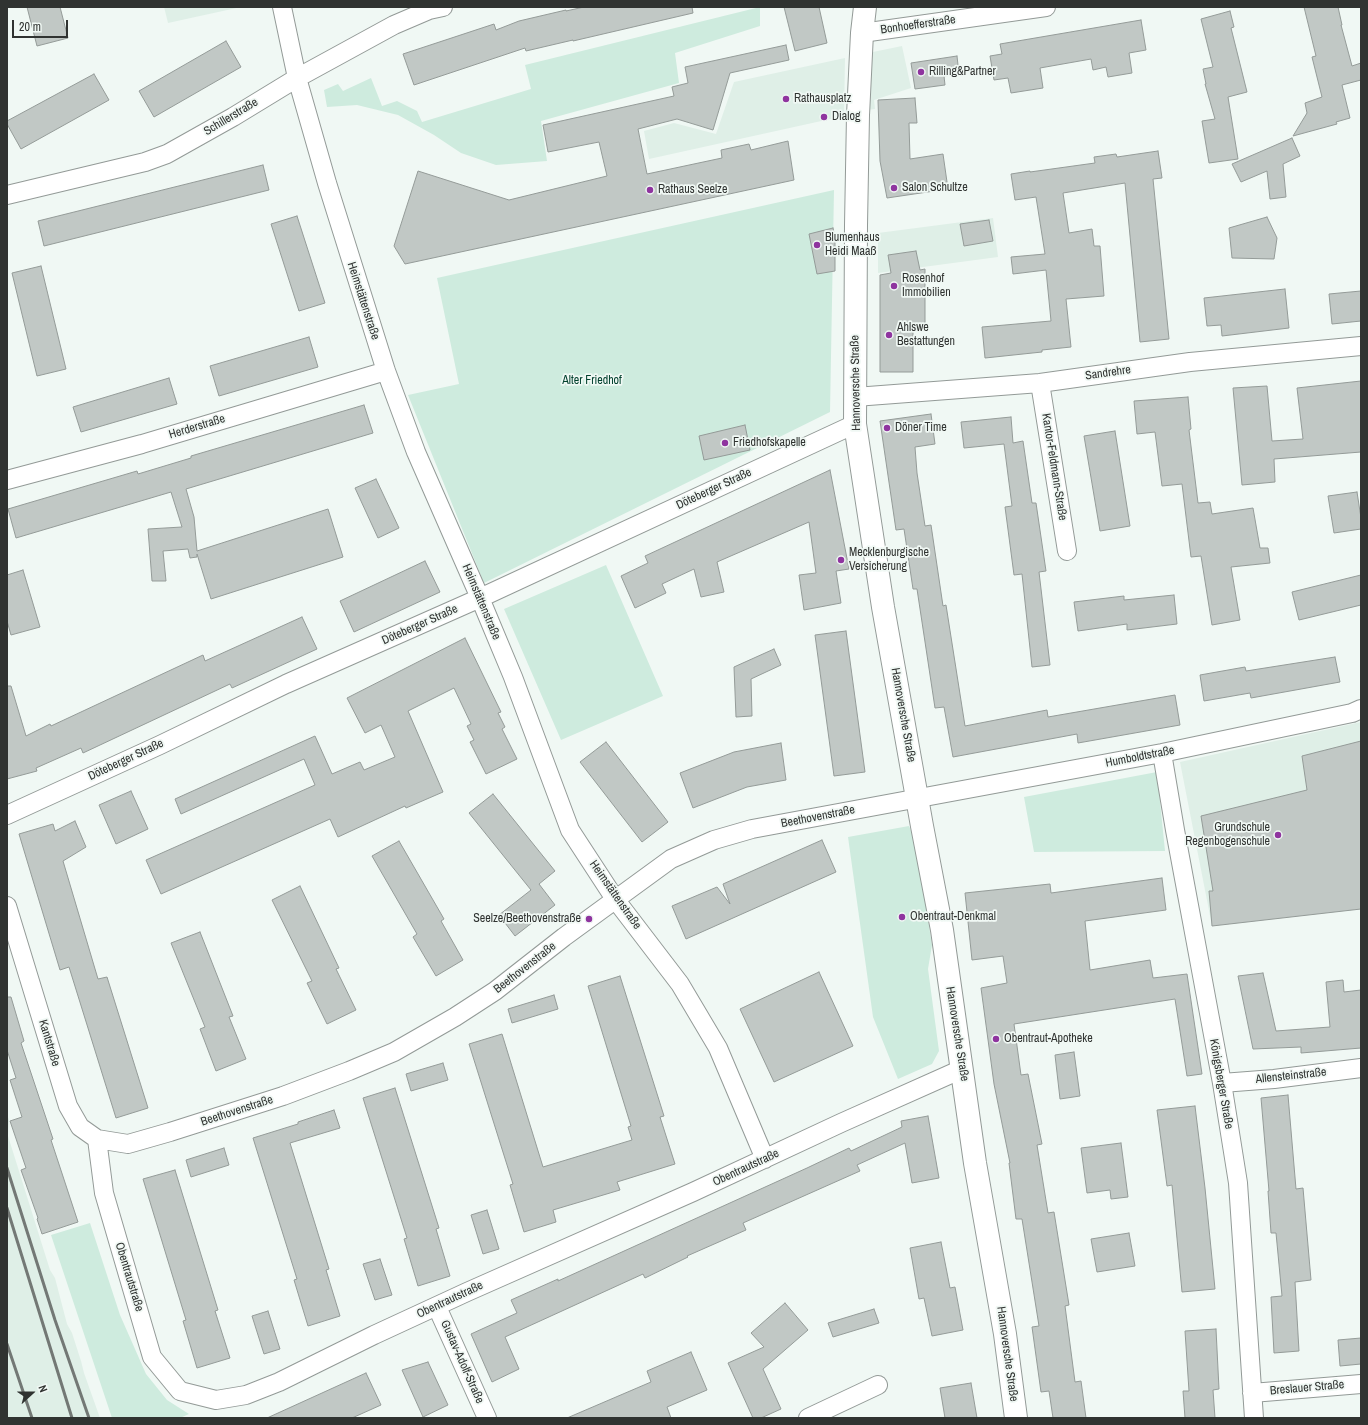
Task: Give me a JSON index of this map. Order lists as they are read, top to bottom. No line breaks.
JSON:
{"streets":{"street":["Bonhoefferstraße","Schillerstraße","Heimstättenstraße","Sandrehre","Hannoversche Straße","Herderstraße","Kantor-Feldmann-Straße","Döteberger Straße","Humboldtstraße","Beethovenstraße","Kantstraße","Allensteinstraße","Königsberger Straße","Obentrautstraße","Gustav-Adolf-Straße","Breslauer Straße"]},"crossings":[["Bonhoefferstraße","Hannoversche Straße"],["Schillerstraße","Heimstättenstraße"],["Heimstättenstraße","Herderstraße"],["Heimstättenstraße","Döteberger Straße"],["Heimstättenstraße","Beethovenstraße"],["Heimstättenstraße","Obentrautstraße"],["Sandrehre","Hannoversche Straße"],["Sandrehre","Kantor-Feldmann-Straße"],["Hannoversche Straße","Döteberger Straße"],["Hannoversche Straße","Humboldtstraße"],["Hannoversche Straße","Beethovenstraße"],["Hannoversche Straße","Obentrautstraße"],["Humboldtstraße","Beethovenstraße"],["Humboldtstraße","Königsberger Straße"],["Beethovenstraße","Kantstraße"],["Kantstraße","Obentrautstraße"],["Allensteinstraße","Königsberger Straße"],["Königsberger Straße","Breslauer Straße"],["Obentrautstraße","Gustav-Adolf-Straße"]],"parks":["Alter Friedhof"],"places":["Rilling&Partner","Rathausplatz","Dialog","Salon Schultze","Rathaus Seelze","Blumenhaus Heidi Maaß","Rosenhof Immobilien","Ahlswe Bestattungen","Döner Time","Friedhofskapelle","Mecklenburgische Versicherung","Grundschule Regenbogenschule","Obentraut-Denkmal","Seelze/Beethovenstraße","Obentraut-Apotheke"],"scale_bar":"20 m","north":"right"}
